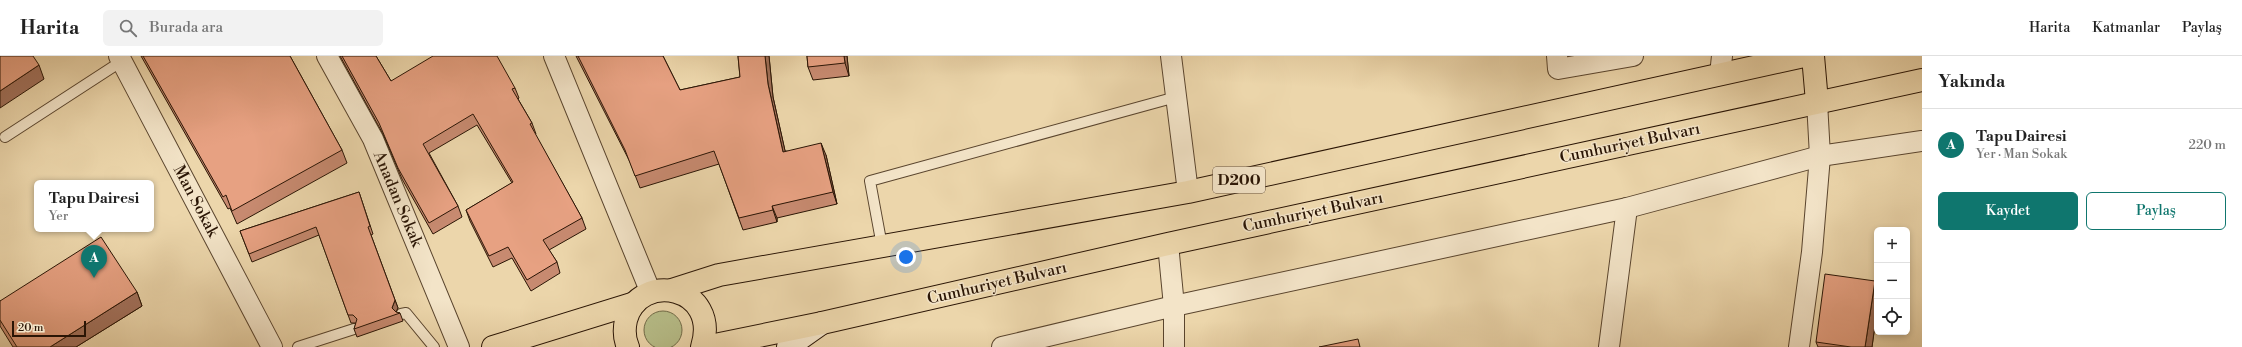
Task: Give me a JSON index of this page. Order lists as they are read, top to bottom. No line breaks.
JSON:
{"streets":{"main road":["Cumhuriyet Bulvarı","D200"],"street":["Anadan Sokak","Man Sokak"]},"scale_bar":"20 m","page":{"header":"Harita","search":"Burada ara","nav":["Harita","Katmanlar","Paylaş"],"heading":"Yakında","list":[{"mark":"A","name":"Tapu Dairesi","note":"Yer · Man Sokak","value":"220 m"}],"popup":["Tapu Dairesi","Yer"],"buttons":["Kaydet","Paylaş"],"map_buttons":["+","−"],"pins":"A","scale":"20 m"}}
